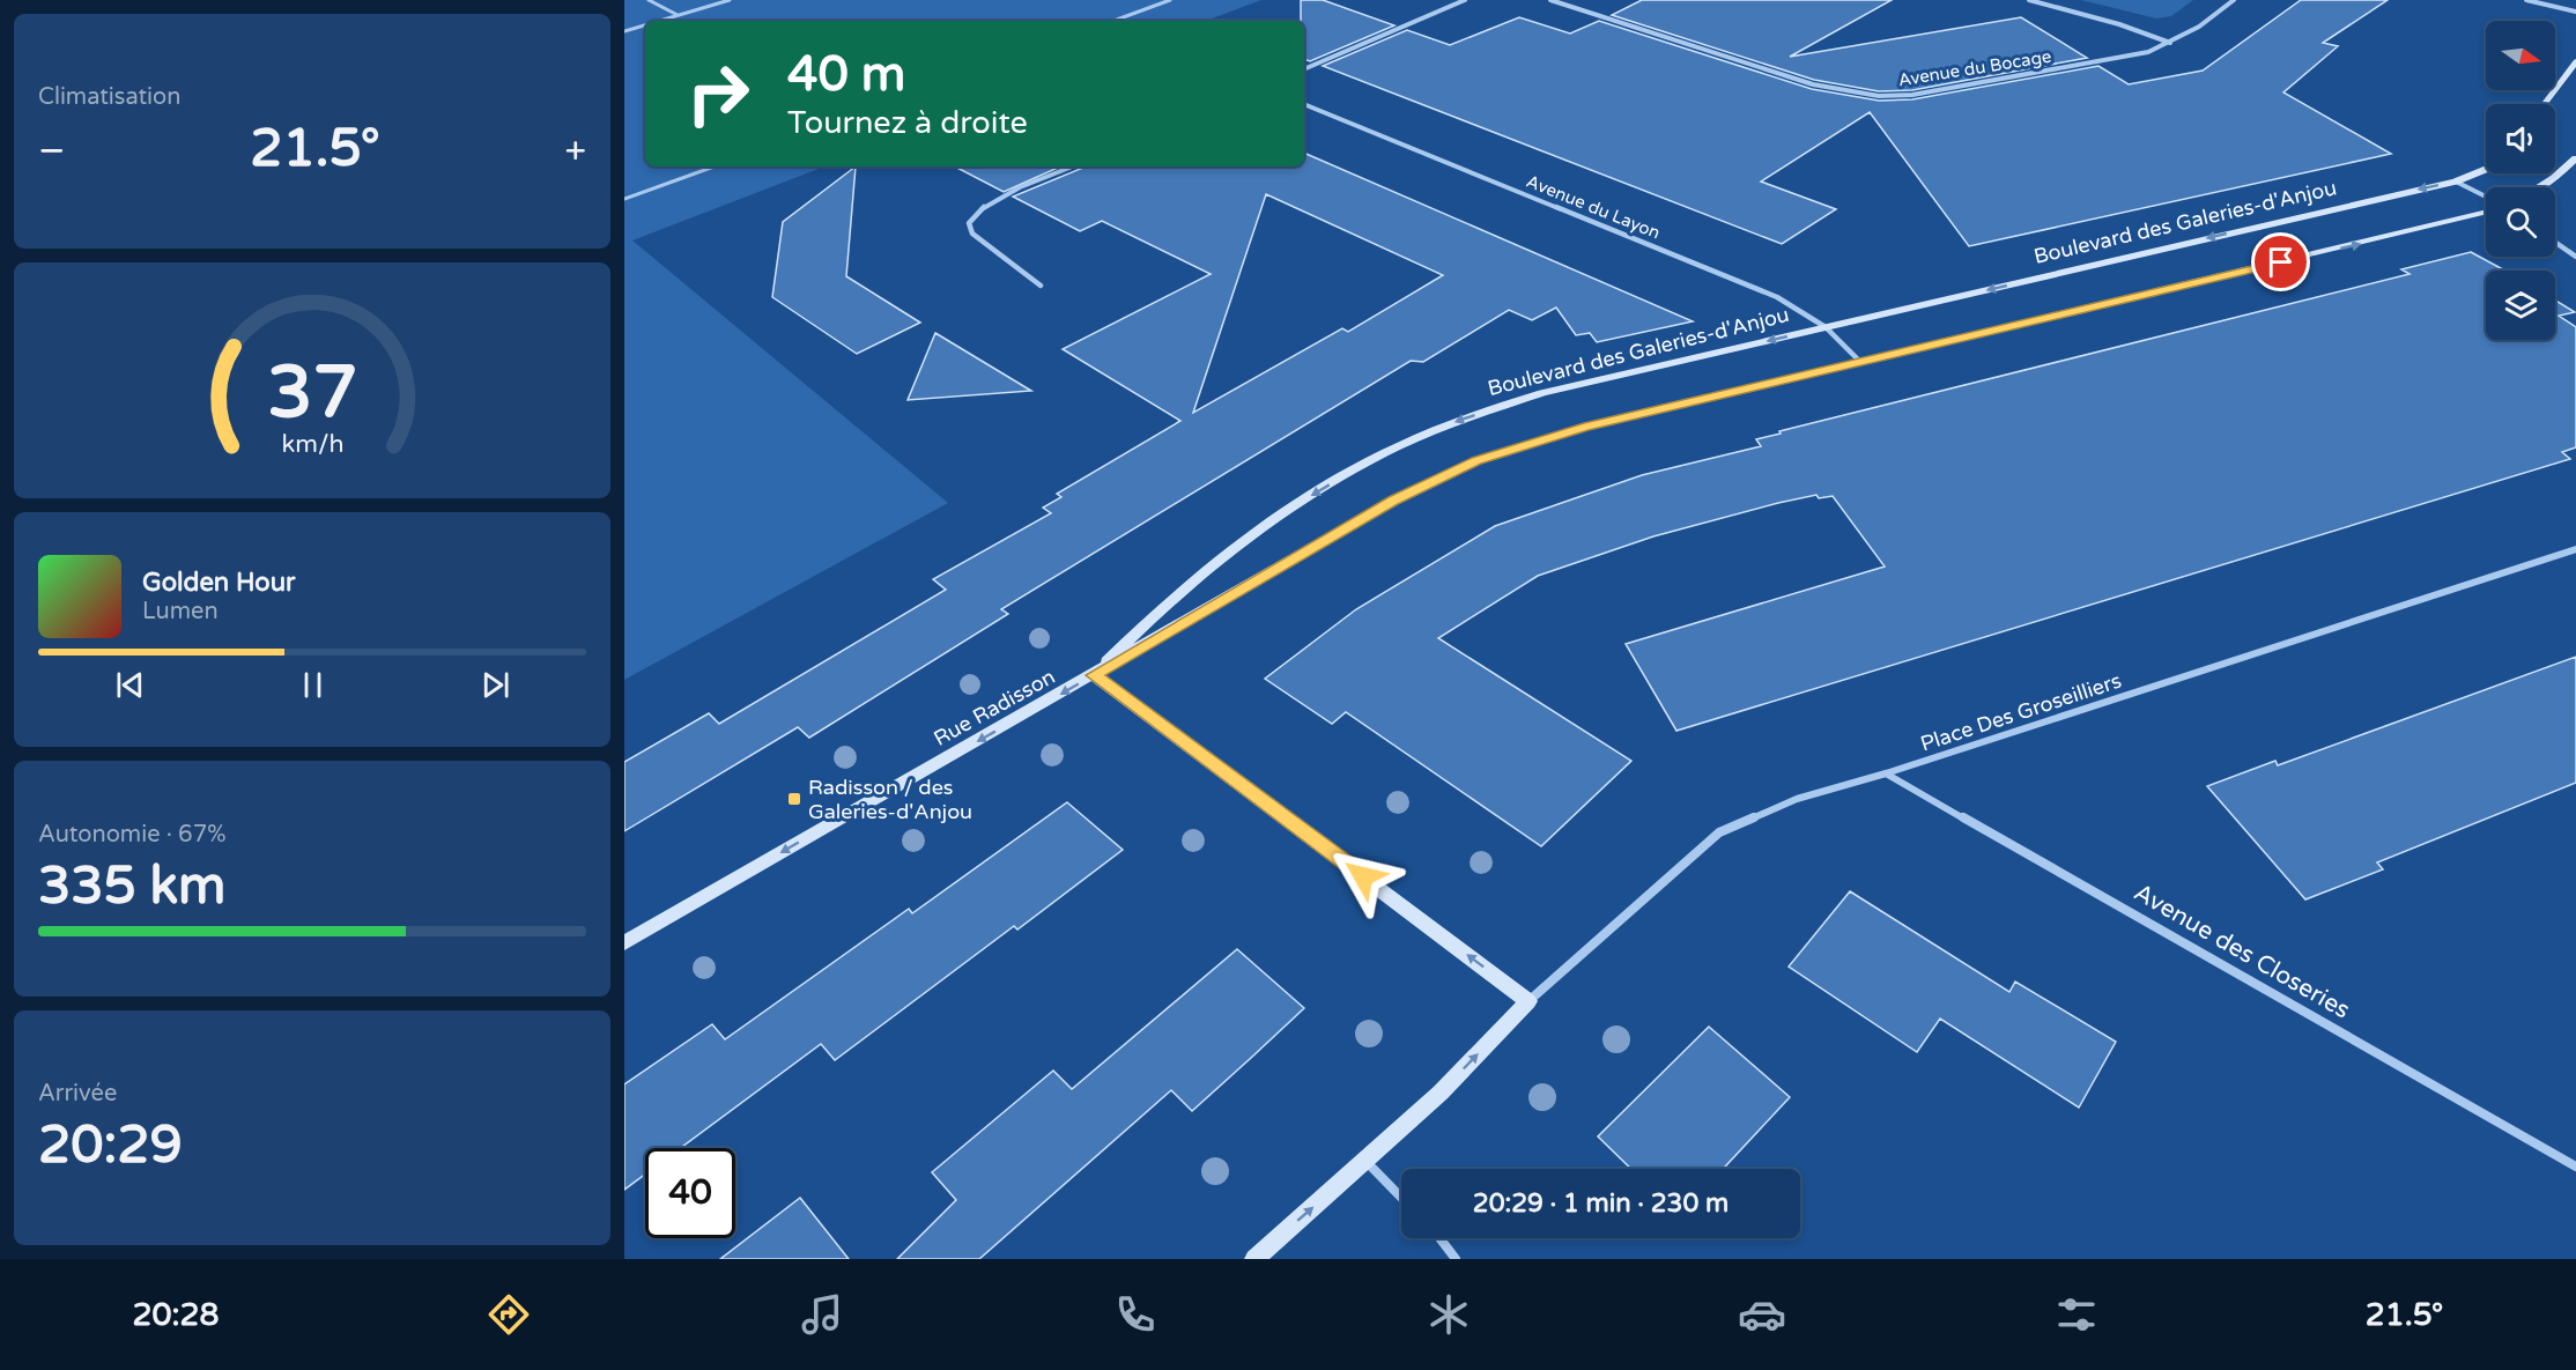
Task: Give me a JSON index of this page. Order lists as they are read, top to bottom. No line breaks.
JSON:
{"streets":{"street":["Avenue du Bocage","Avenue du Layon","Boulevard des Galeries-d'Anjou","Rue Radisson","Place Des Groseilliers","Avenue des Closeries"]},"crossings":[["Avenue du Layon","Boulevard des Galeries-d'Anjou"],["Boulevard des Galeries-d'Anjou","Rue Radisson"],["Place Des Groseilliers","Avenue des Closeries"]],"one_way":["Rue Radisson"],"places":{"transit":["Radisson / des Galeries-d'Anjou"]},"north":"right","page":{"tile":["Climatisation",["Autonomie · 67%","335 km"],["Arrivée","20:29"]],"turn":["40 m","Tournez à droite"],"heat":["−","21.5°","+"],"song":["Golden Hour","Lumen"],"limit":"40","trip":"20:29 · 1 min · 230 m","tabs":["20:28","21.5°"],"gauge":["37","km/h"]}}
